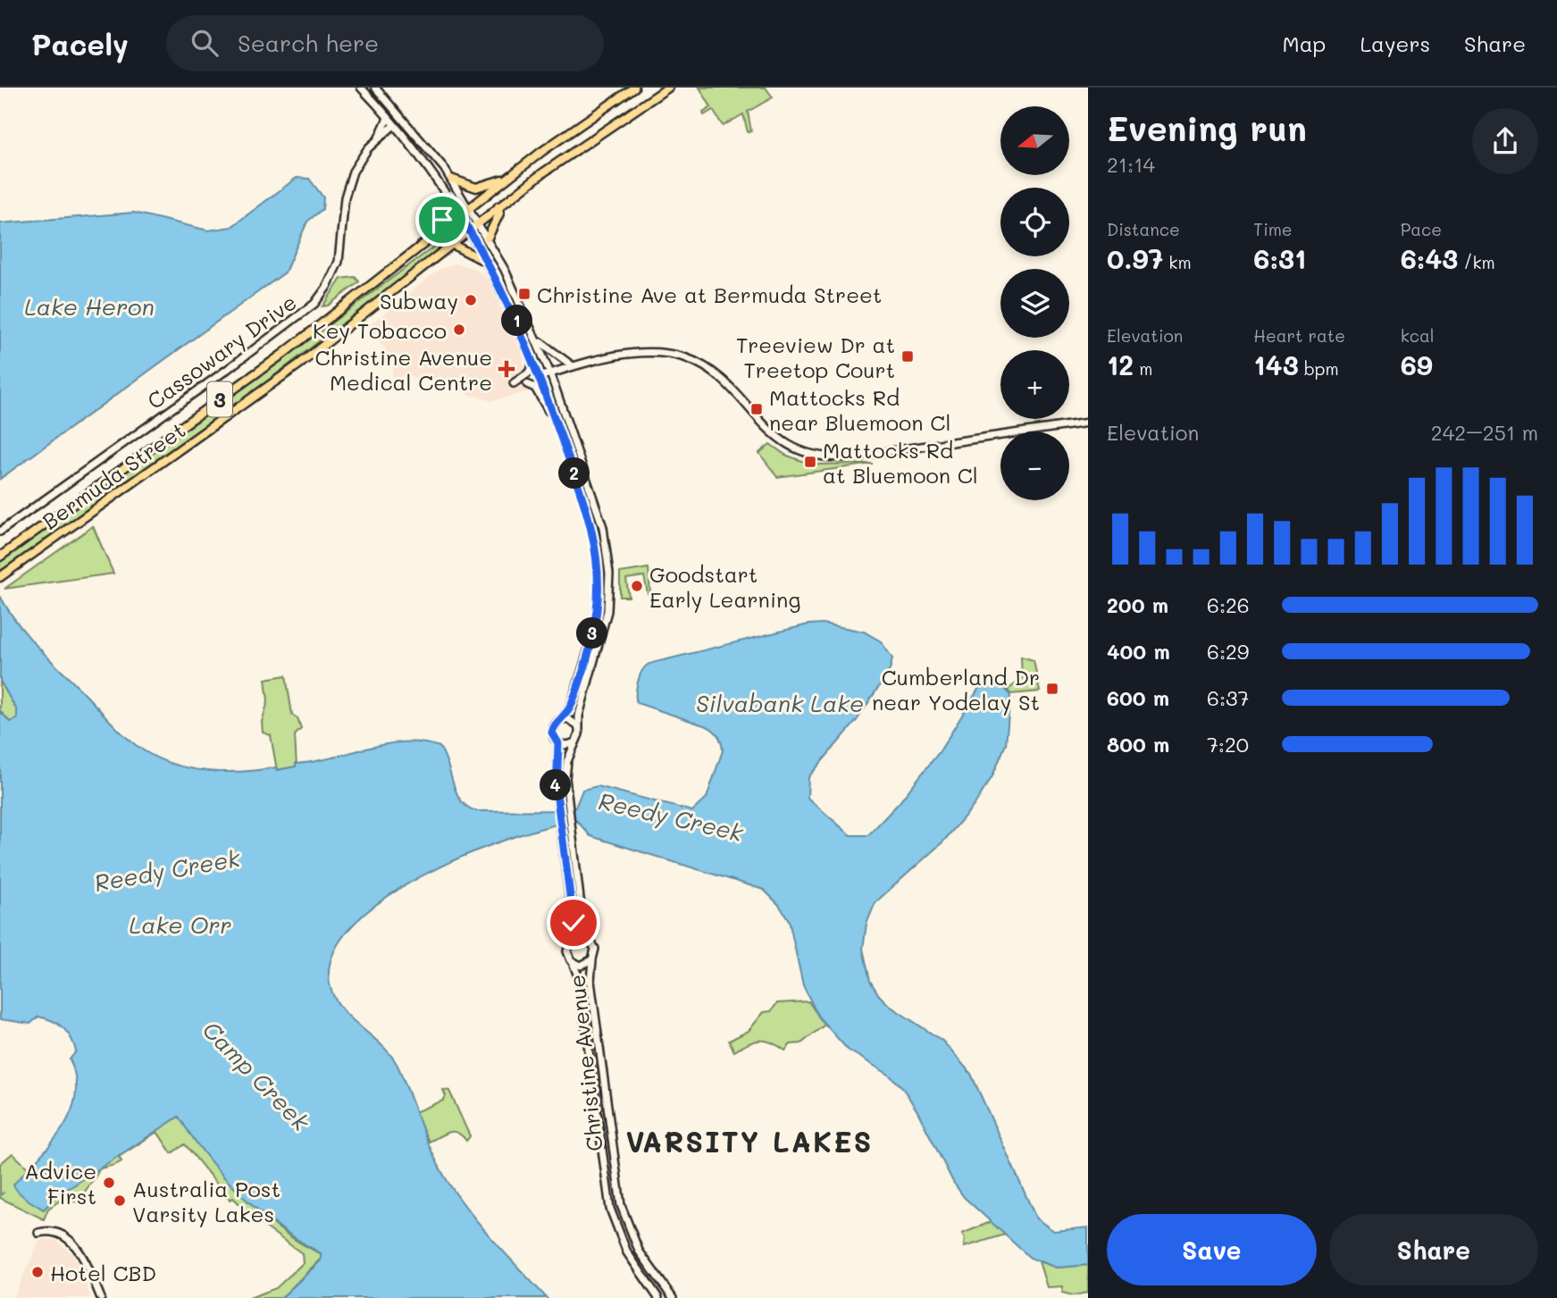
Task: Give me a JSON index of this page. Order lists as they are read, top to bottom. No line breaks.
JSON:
{"streets":{"main road":["Cassowary Drive","3","Bermuda Street","Christine Avenue"]},"districts":["VARSITY LAKES"],"water":["Lake Heron","Silvabank Lake","Reedy Creek","Lake Orr","Camp Creek"],"places":{"transit":["Christine Ave at Bermuda Street","Treeview Dr at Treetop Court","Mattocks Rd near Bluemoon Cl","Mattocks Rd at Bluemoon Cl","Cumberland Dr near Yodelay St"],"other":["Subway","Key Tobacco","Goodstart Early Learning","Advice First","Australia Post Varsity Lakes","Hotel CBD"],"health":["Christine Avenue Medical Centre"]},"north":"left","page":{"header":"Pacely","search":"Search here","nav":["Map","Layers","Share"],"heading":["Evening run","21:14"],"map_buttons":["+","−"],"stats":[["Distance","0.97 km"],["Time","6:31"],["Pace","6:43 /km"],["Elevation","12 m"],["Heart rate","143 bpm"],["kcal","69"]],"pins":["1","2","3","4"],"chart":["Elevation","242–251 m"],"list":[{"name":"200 m","note":"6:26"},{"name":"400 m","note":"6:29"},{"name":"600 m","note":"6:37"},{"name":"800 m","note":"7:20"}],"buttons":["Save","Share"]}}
